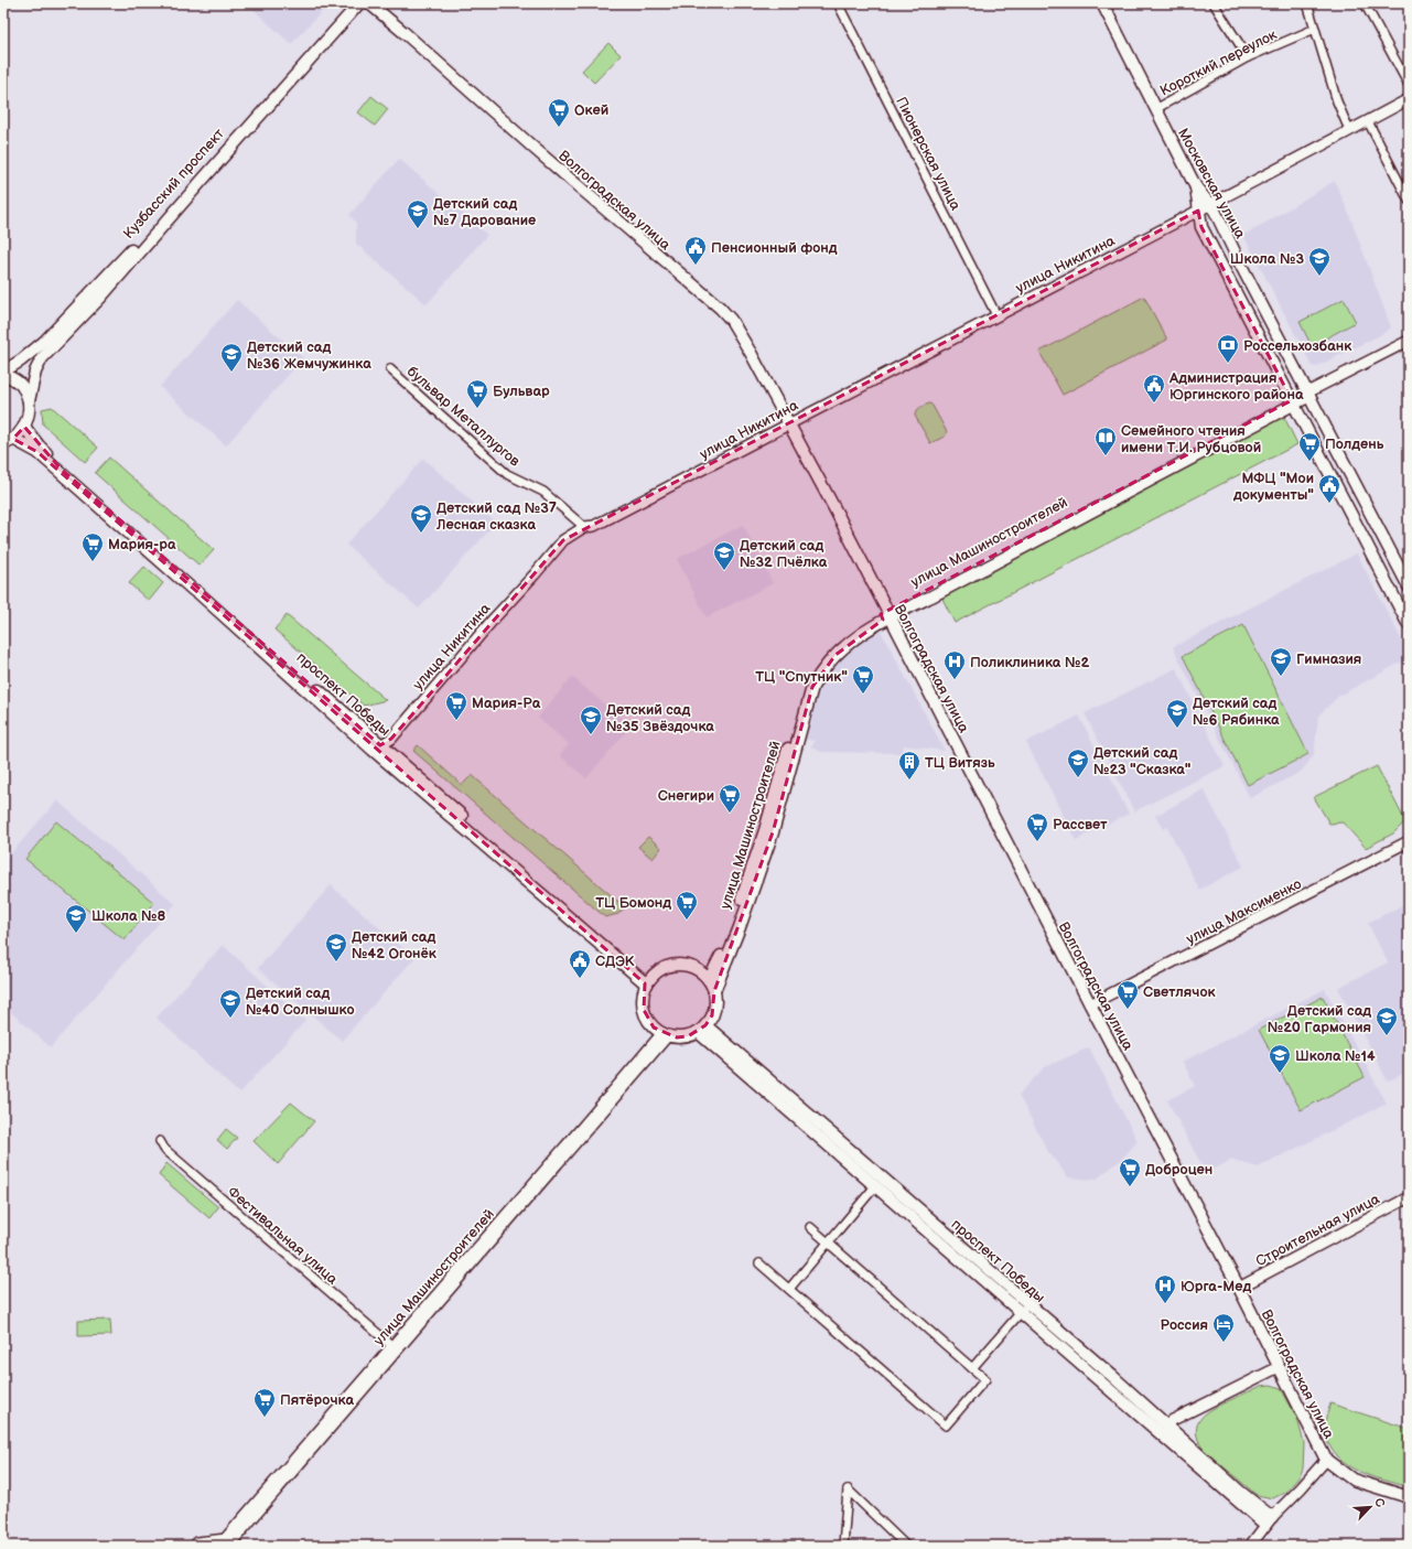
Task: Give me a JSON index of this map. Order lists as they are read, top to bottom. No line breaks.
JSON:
{"streets":{"main road":["Кузбасский проспект","Московская улица","Волгоградская улица","улица Машиностроителей","проспект Победы"],"street":["Короткий переулок","Пионерская улица","улица Никитина","бульвар Металлургов","улица Максименко","Строительная улица","Фестивальная улица"]},"crossings":[["Короткий переулок","Московская улица"],["Пионерская улица","улица Никитина"],["Московская улица","улица Никитина"],["Московская улица","улица Машиностроителей"],["Волгоградская улица","улица Никитина"],["Волгоградская улица","улица Машиностроителей"],["Волгоградская улица","улица Максименко"],["Волгоградская улица","Строительная улица"],["улица Никитина","бульвар Металлургов"],["улица Никитина","проспект Победы"],["улица Машиностроителей","проспект Победы"],["улица Машиностроителей","Фестивальная улица"]],"places":{"supermarket":["Окей","Бульвар","Полдень","Мария-ра","ТЦ \"Спутник\"","Мария-Ра","Снегири","Рассвет","ТЦ Бомонд","Светлячок","Доброцен","Пятёрочка"],"school or university":["Детский сад №7 Дарование","Школа №3","Детский сад №36 Жемчужинка","Детский сад №37 Лесная сказка","Детский сад №32 Пчёлка","Гимназия","Детский сад №6 Рябинка","Детский сад №35 Звёздочка","Детский сад №23 \"Сказка\"","Школа №8","Детский сад №42 Огонёк","Детский сад №40 Солнышко","Детский сад №20 Гармония","Школа №14"],"public building":["Пенсионный фонд","Администрация Юргинского района","МФЦ \"Мои документы\"","СДЭК"],"bank":["Россельхозбанк"],"library":["Семейного чтения имени Т.И. Рубцовой"],"hospital":["Поликлиника №2","Юрга-Мед"],"building":["ТЦ Витязь"],"hotel":["Россия"]},"north":"top right"}
